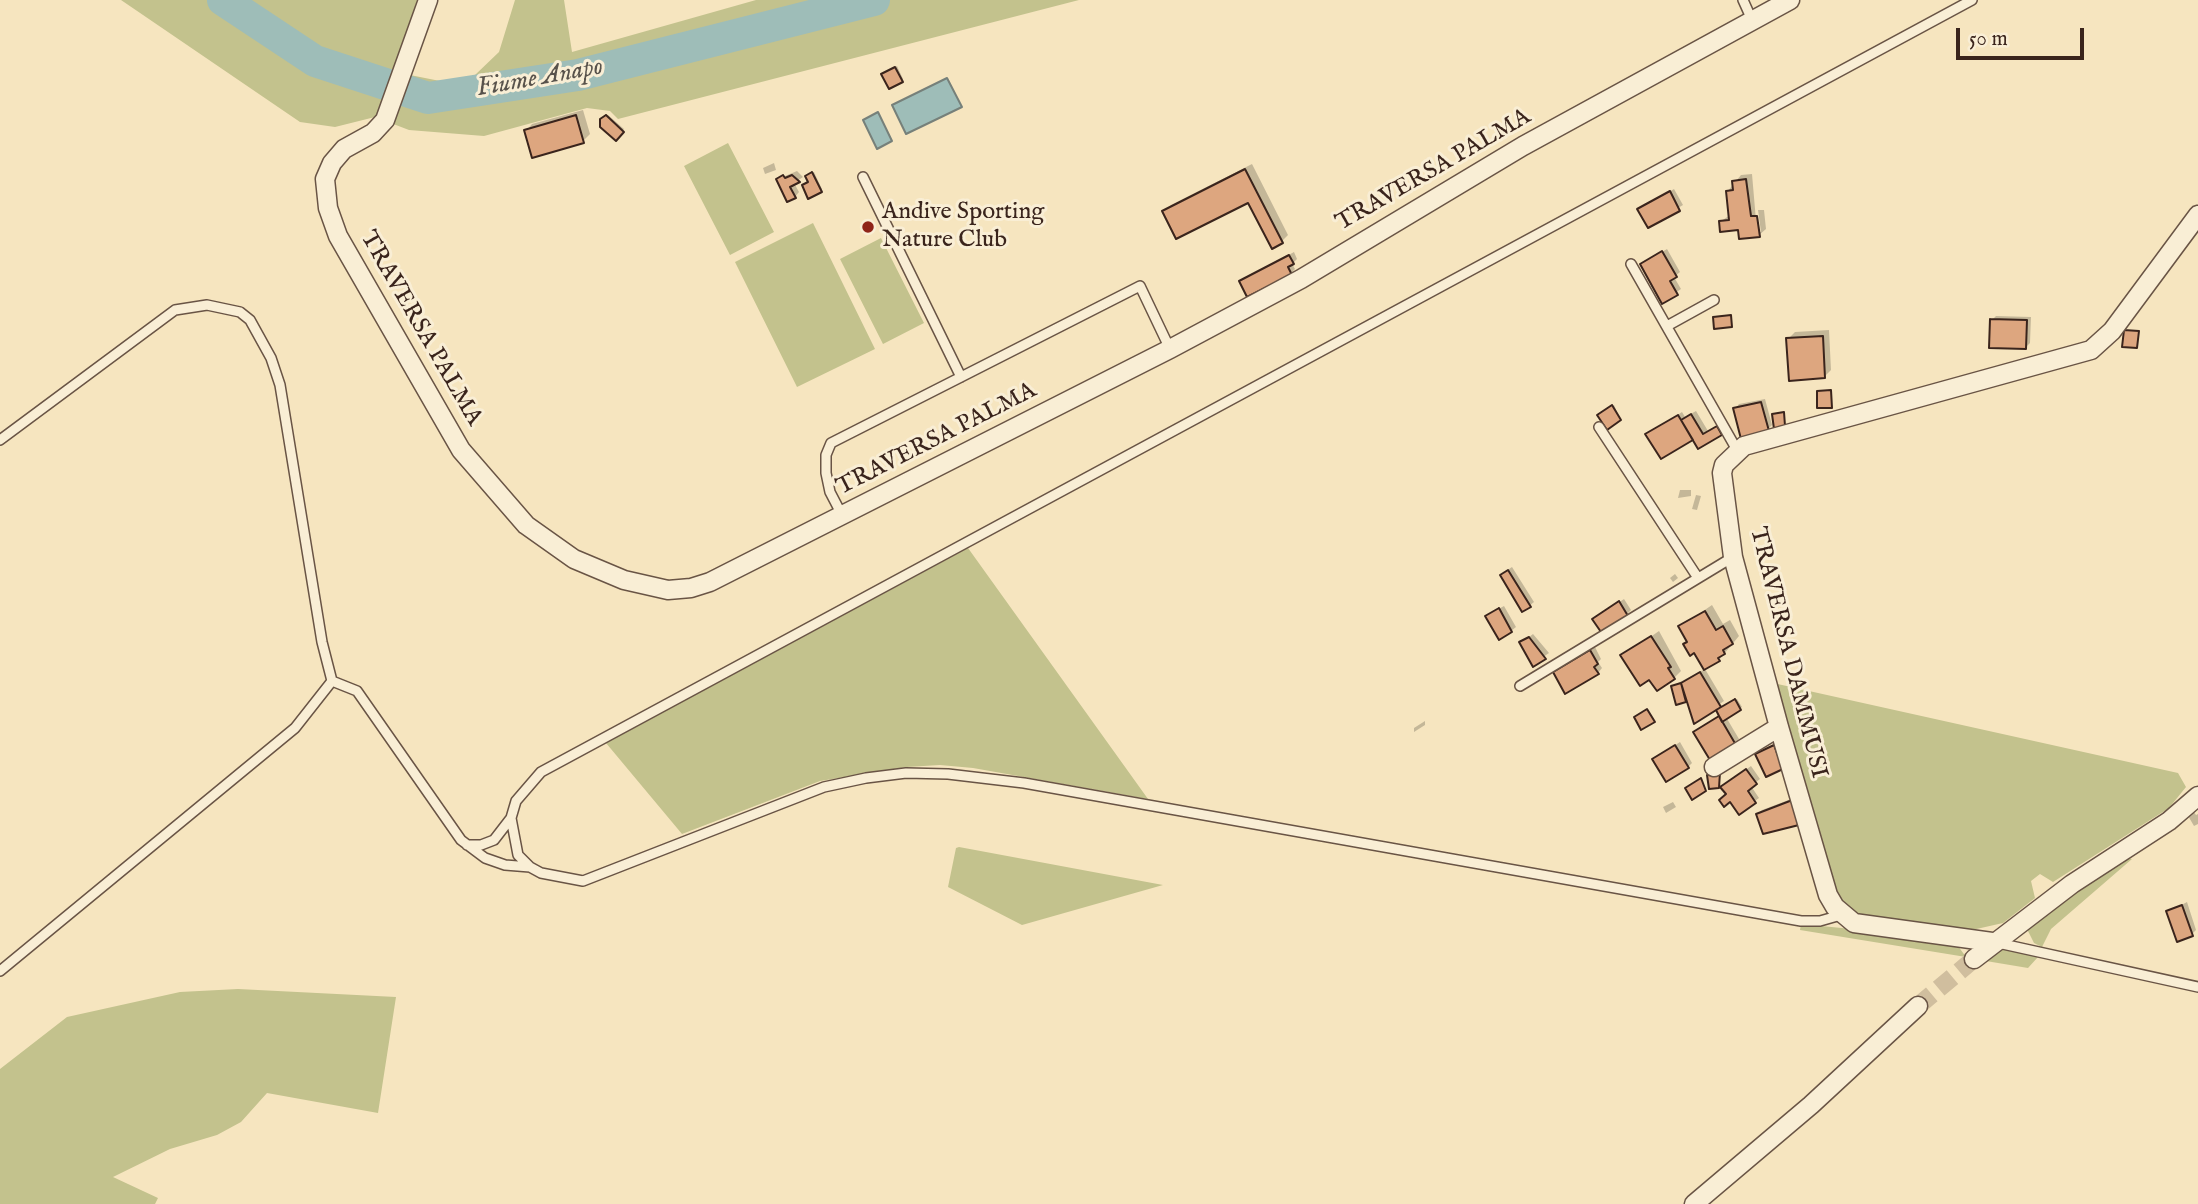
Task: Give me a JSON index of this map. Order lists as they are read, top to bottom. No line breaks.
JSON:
{"streets":{"street":["TRAVERSA PALMA","TRAVERSA DAMMUSI"]},"water":["Fiume Anapo"],"places":["Andive Sporting Nature Club"],"scale_bar":"50 m"}
